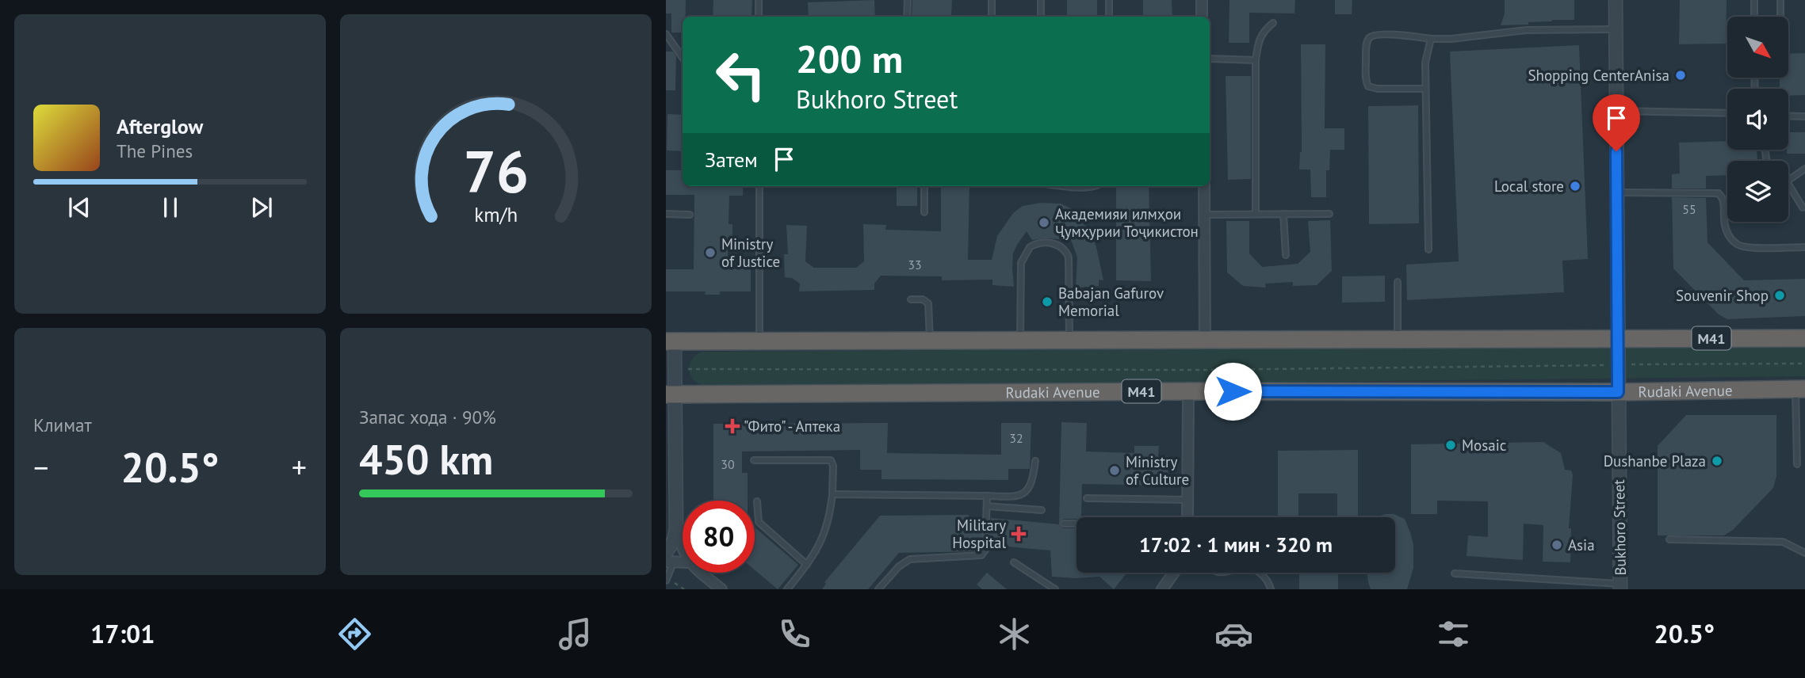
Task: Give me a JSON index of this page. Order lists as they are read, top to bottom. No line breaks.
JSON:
{"streets":{"highway":["M41","Rudaki Avenue"],"street":["Bukhoro Street"]},"crossings":[["M41","Bukhoro Street"],["Rudaki Avenue","Bukhoro Street"]],"places":{"other":["Shopping CenterAnisa","Local store","Академияи илмҳои Ҷумҳурии Тоҷикистон","Ministry of Justice","Souvenir Shop","Babajan Gafurov Memorial","Mosaic","Dushanbe Plaza","Ministry of Culture","Asia"],"health":["\"Фито\" - Аптека","Military Hospital"]},"house_numbers":["55","33","32","30"],"north":"bottom right","page":{"turn":["200 m","Bukhoro Street"],"song":["Afterglow","The Pines"],"then":"Затем","tile":["Климат",["Запас хода · 90%","450 km"]],"heat":["−","20.5°","+"],"limit":"80","trip":"17:02 · 1 мин · 320 m","tabs":["17:01","20.5°"],"gauge":["76","km/h"]}}
